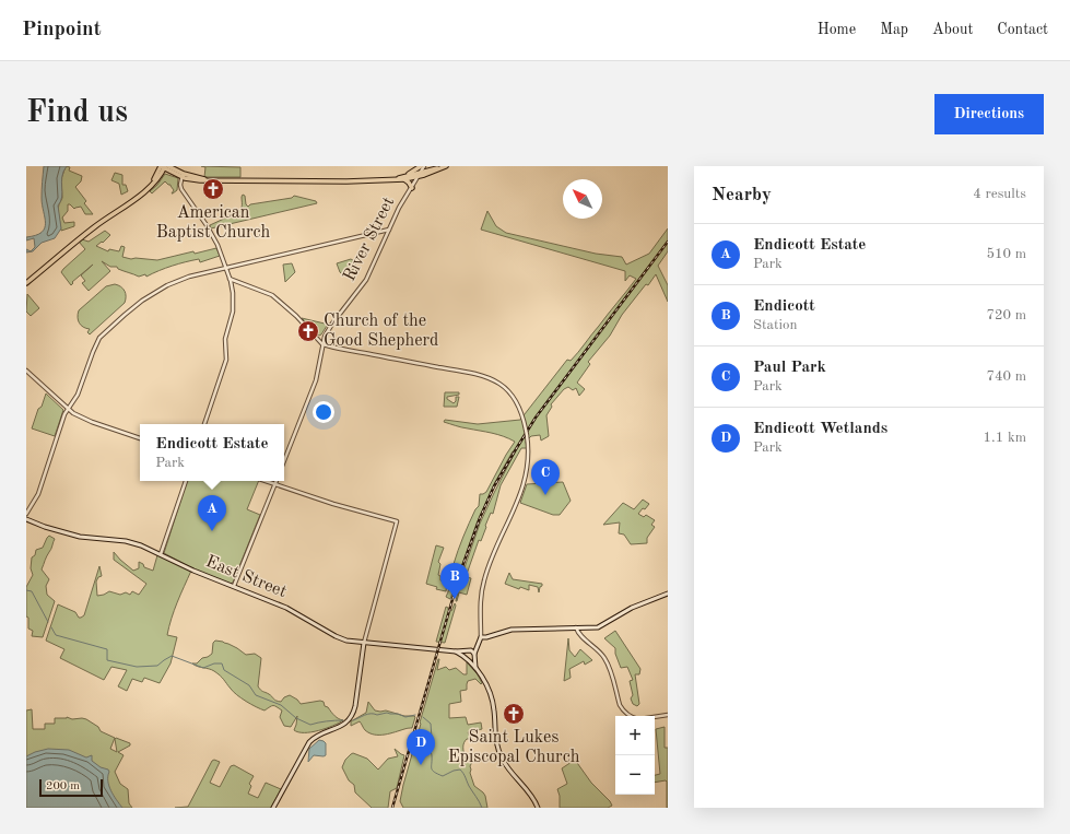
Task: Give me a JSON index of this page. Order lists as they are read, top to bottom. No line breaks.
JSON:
{"streets":{"main road":["East Street"],"street":["River Street"]},"places":{"church":["American Baptist Church","Church of the Good Shepherd","Saint Lukes Episcopal Church"]},"scale_bar":"200 m","north":"top left","page":{"header":"Pinpoint","nav":["Home","Map","About","Contact"],"buttons":"Directions","title":"Find us","heading":["Nearby","4 results"],"list":[{"mark":"A","name":"Endicott Estate","note":"Park","value":"510 m"},{"mark":"B","name":"Endicott","note":"Station","value":"720 m"},{"mark":"C","name":"Paul Park","note":"Park","value":"740 m"},{"mark":"D","name":"Endicott Wetlands","note":"Park","value":"1.1 km"}],"popup":["Endicott Estate","Park"],"pins":["C","A","B","D"],"map_buttons":["+","−"],"scale":"200 m"}}
